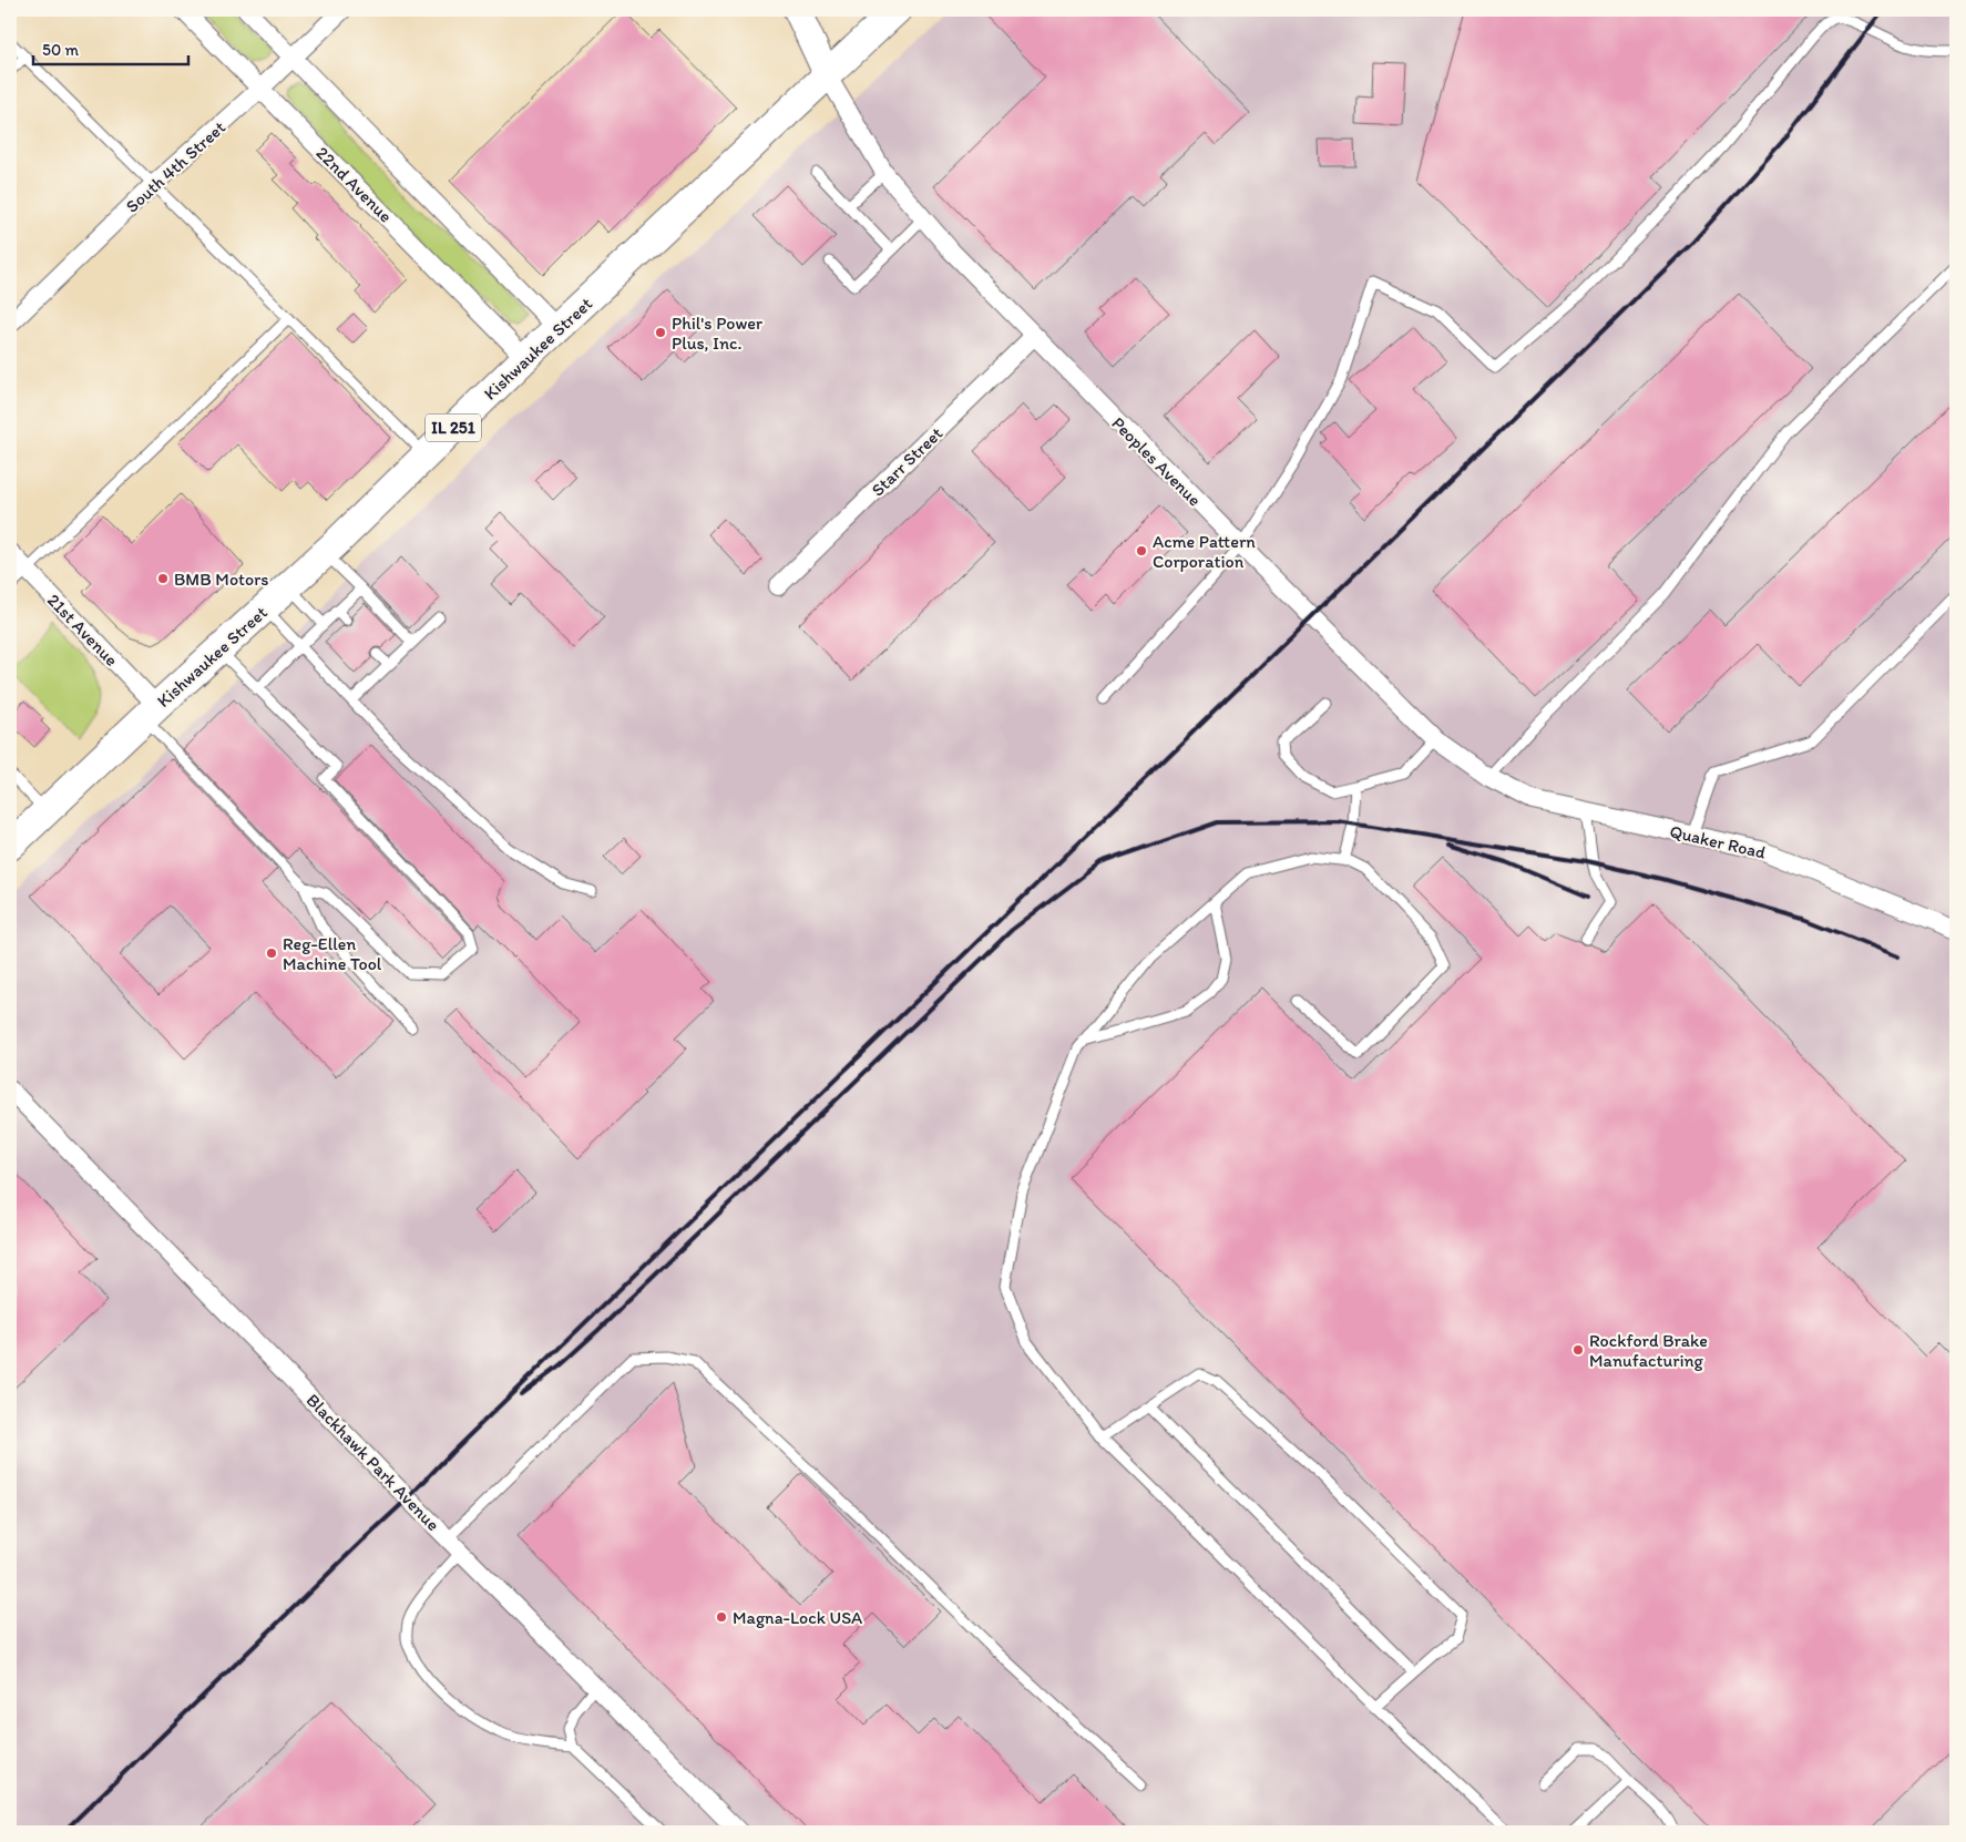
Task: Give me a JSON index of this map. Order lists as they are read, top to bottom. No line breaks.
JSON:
{"streets":{"main road":["Kishwaukee Street","IL 251"],"street":["South 4th Street","22nd Avenue","Starr Street","Peoples Avenue","21st Avenue","Quaker Road","Blackhawk Park Avenue"]},"crossings":[["South 4th Street","22nd Avenue"],["22nd Avenue","Kishwaukee Street"],["Kishwaukee Street","Peoples Avenue"],["Kishwaukee Street","21st Avenue"],["Starr Street","Peoples Avenue"],["Peoples Avenue","Quaker Road"]],"places":["Phil's Power Plus, Inc.","Acme Pattern Corporation","BMB Motors","Reg-Ellen Machine Tool","Rockford Brake Manufacturing","Magna-Lock USA"],"scale_bar":"50 m"}
